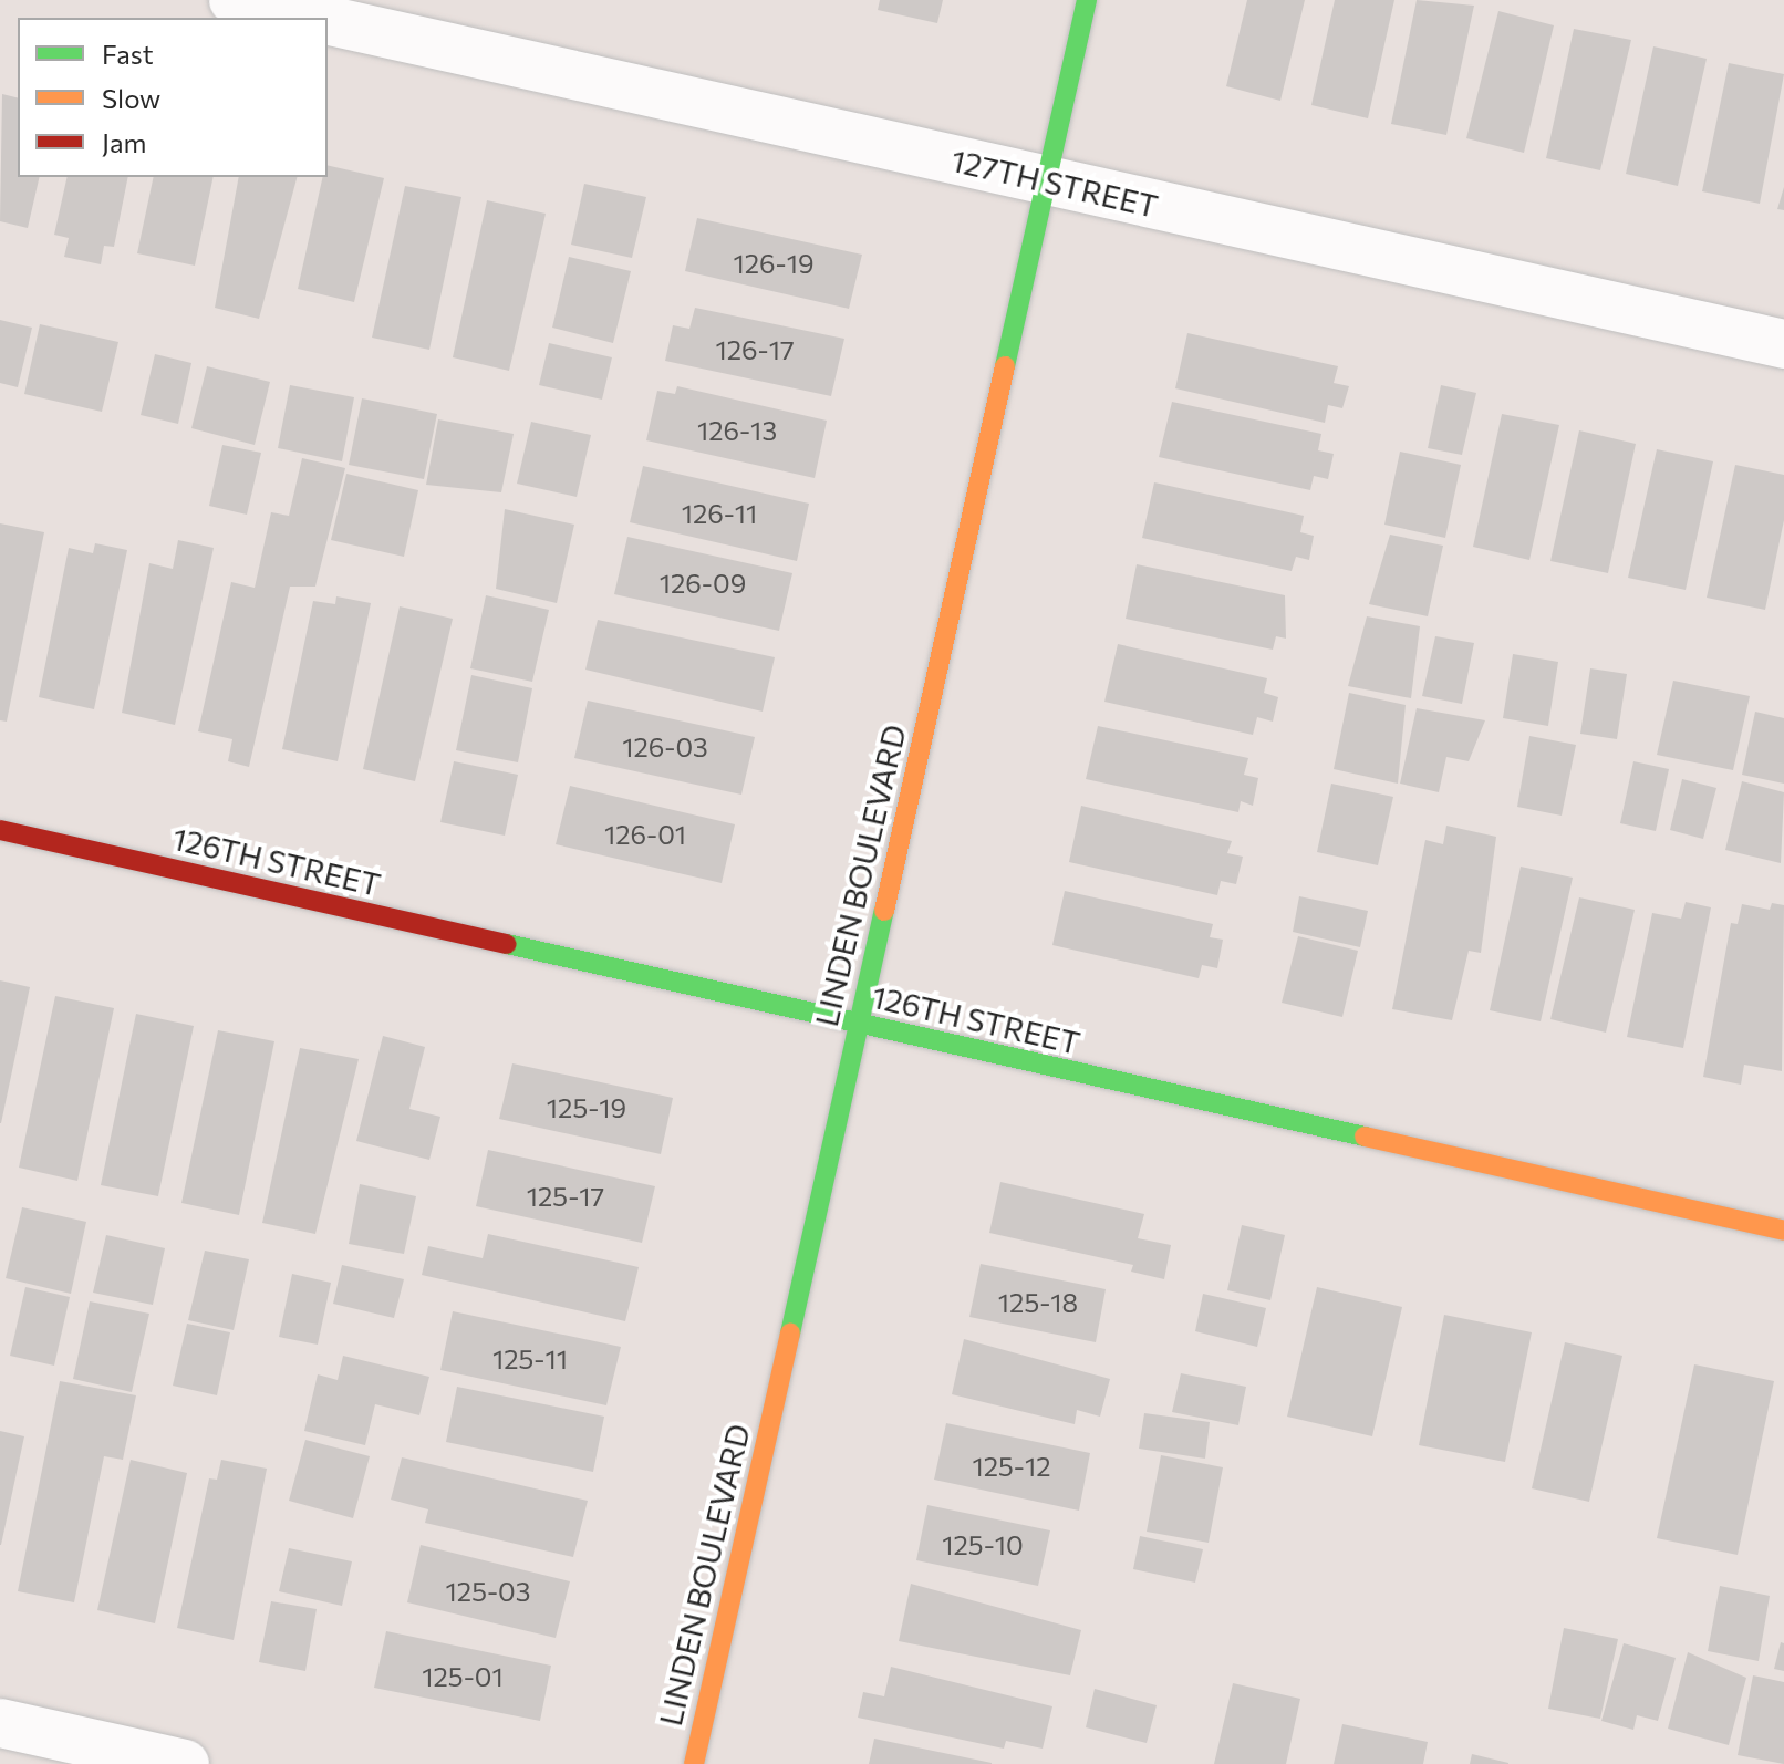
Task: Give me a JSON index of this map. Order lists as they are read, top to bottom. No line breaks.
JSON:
{"streets":{"street":["127TH STREET","126TH STREET","LINDEN BOULEVARD"]},"crossings":[["127TH STREET","LINDEN BOULEVARD"],["126TH STREET","LINDEN BOULEVARD"]],"house_numbers":["126-19","126-17","126-13","126-11","126-09","126-03","126-01","125-19","125-17","125-18","125-11","125-12","125-10","125-03","125-01"],"legend":["Fast","Slow","Jam"]}
